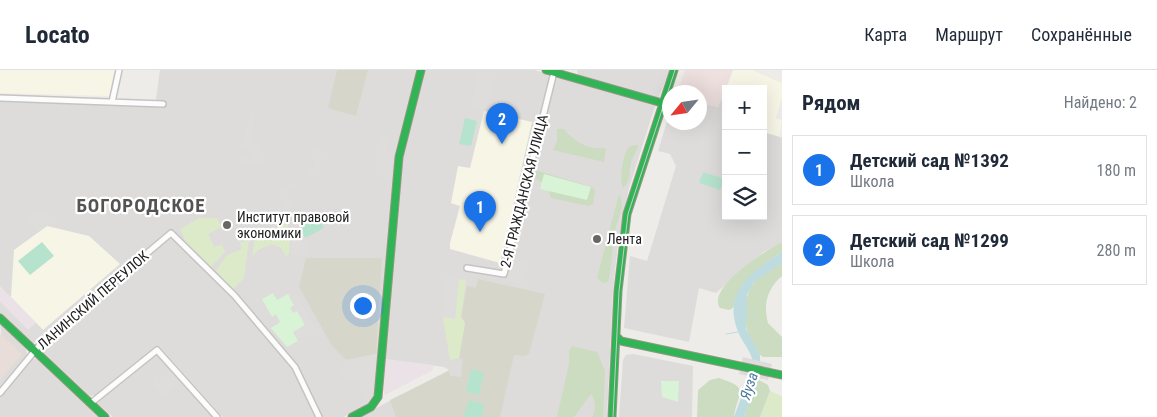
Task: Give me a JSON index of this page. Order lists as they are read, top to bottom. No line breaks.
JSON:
{"streets":{"street":["2-Я ГРАЖДАНСКАЯ УЛИЦА","ЛАНИНСКИЙ ПЕРЕУЛОК"]},"districts":["БОГОРОДСКОЕ"],"water":["Яуза"],"places":["Институт правовой экономики","Лента"],"north":"bottom left","page":{"header":"Locato","nav":["Карта","Маршрут","Сохранённые"],"heading":["Рядом","Найдено: 2"],"map_buttons":["+","−"],"pins":["2","1"],"list":[{"mark":"1","name":"Детский сад №1392","note":"Школа","value":"180 m"},{"mark":"2","name":"Детский сад №1299","note":"Школа","value":"280 m"}]}}
